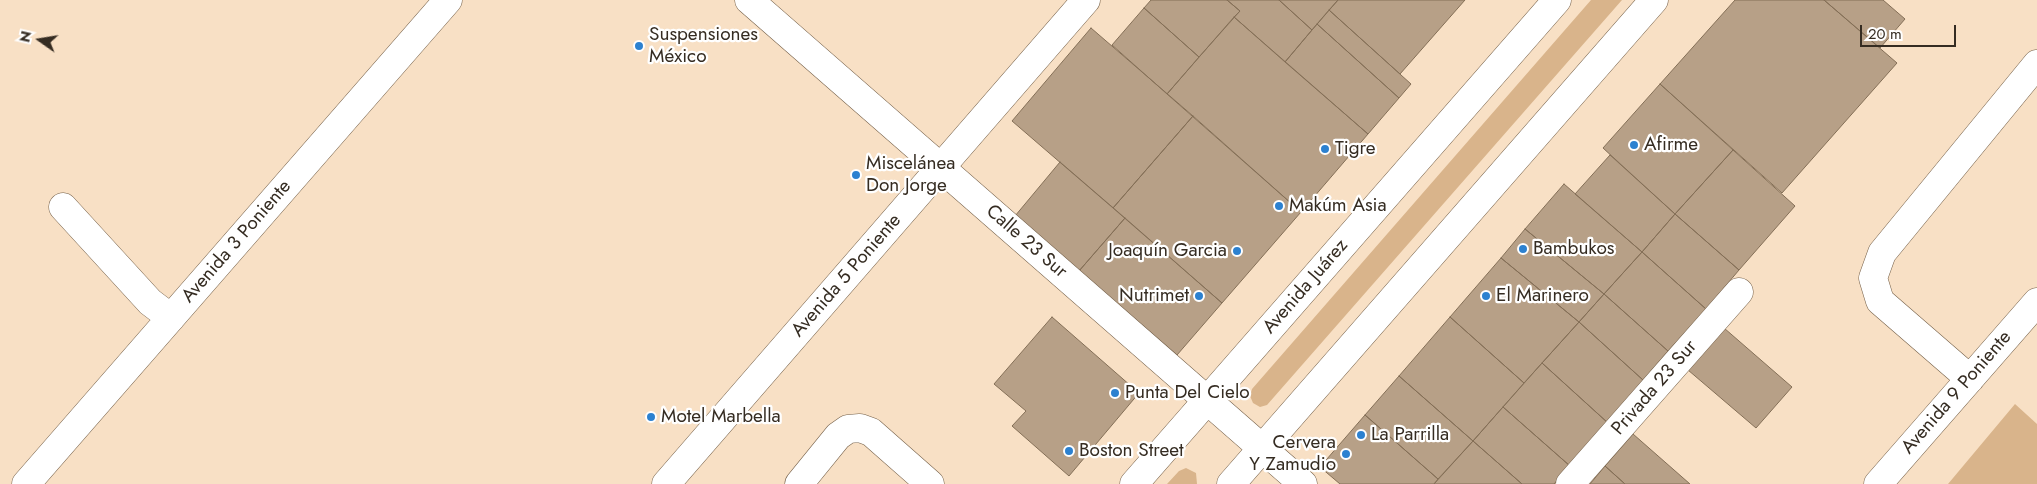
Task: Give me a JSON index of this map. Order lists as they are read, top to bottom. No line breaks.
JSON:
{"streets":{"main road":["Avenida 3 Poniente","Calle 23 Sur","Avenida 5 Poniente","Avenida Juárez","Privada 23 Sur","Avenida 9 Poniente"]},"crossings":[["Calle 23 Sur","Avenida 5 Poniente"],["Calle 23 Sur","Avenida Juárez"]],"places":["Suspensiones México","Afirme","Tigre","Miscelánea Don Jorge","Makúm Asia","Bambukos","Joaquín Garcia","Nutrimet","El Marinero","Punta Del Cielo","Motel Marbella","La Parrilla","Boston Street","Cervera Y Zamudio"],"scale_bar":"20 m","north":"left"}
